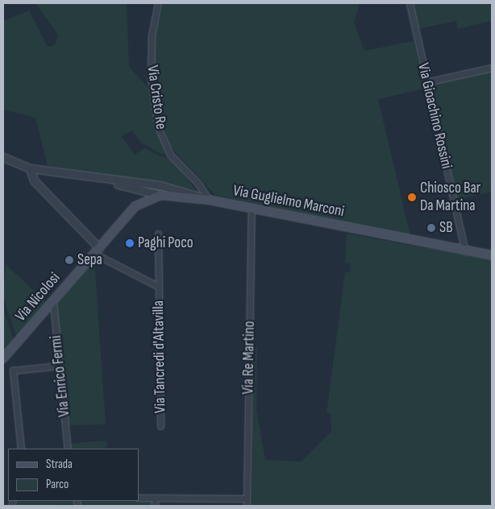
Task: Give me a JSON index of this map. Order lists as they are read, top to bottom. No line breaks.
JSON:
{"streets":{"main road":["Via Guglielmo Marconi","Via Nicolosi"],"street":["Via Cristo Re","Via Gioachino Rossini","Via Tancredi d'Altavilla","Via Re Martino","Via Enrico Fermi"]},"crossings":[["Via Cristo Re","Via Guglielmo Marconi"],["Via Gioachino Rossini","Via Guglielmo Marconi"],["Via Guglielmo Marconi","Via Re Martino"],["Via Nicolosi","Via Tancredi d'Altavilla"],["Via Nicolosi","Via Enrico Fermi"]],"places":["Chiosco Bar Da Martina","SB","Paghi Poco","Sepa"],"legend":["Strada","Parco"]}
